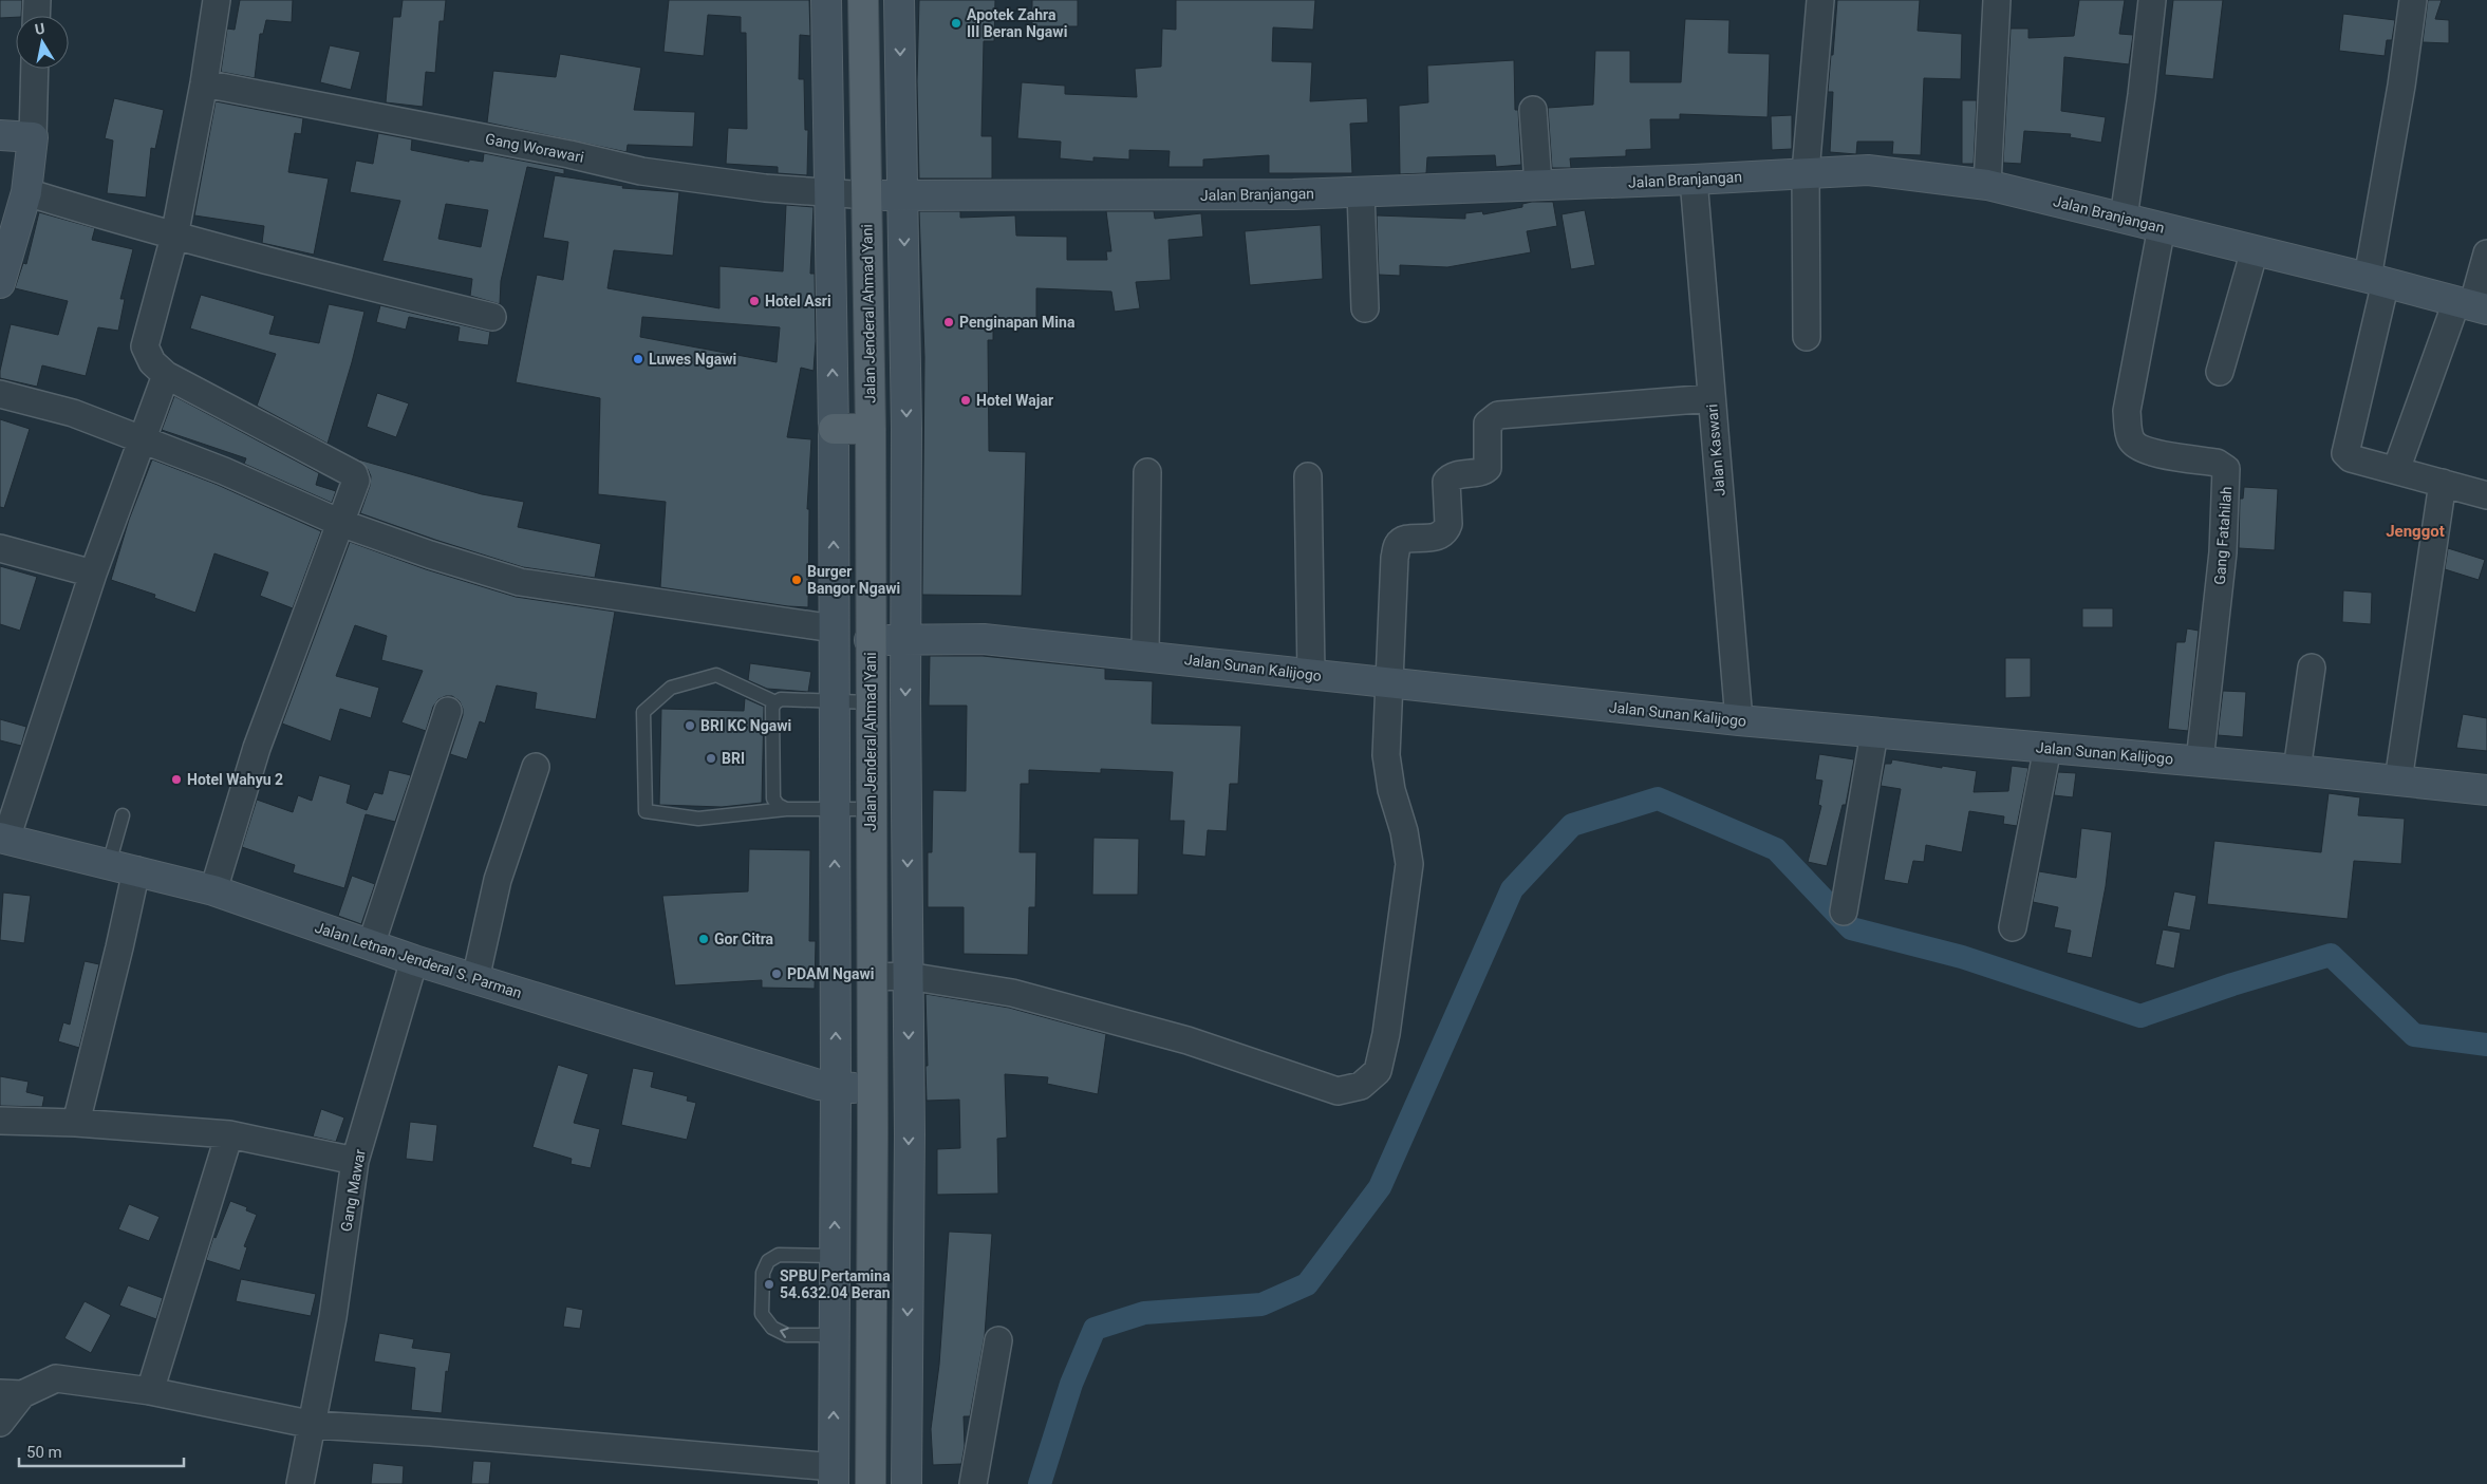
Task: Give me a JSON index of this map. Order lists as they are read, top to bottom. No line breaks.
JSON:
{"streets":{"main road":["Jalan Jenderal Ahmad Yani"],"street":["Gang Worawari","Jalan Branjangan","Jalan Kaswari","Gang Fatahilah","Jalan Sunan Kalijogo","Jalan Letnan Jenderal S. Parman","Gang Mawar"]},"crossings":[["Gang Worawari","Jalan Branjangan"],["Gang Worawari","Jalan Jenderal Ahmad Yani"],["Jalan Branjangan","Jalan Jenderal Ahmad Yani"],["Jalan Branjangan","Jalan Kaswari"],["Jalan Branjangan","Gang Fatahilah"],["Jalan Jenderal Ahmad Yani","Jalan Sunan Kalijogo"],["Jalan Jenderal Ahmad Yani","Jalan Letnan Jenderal S. Parman"],["Jalan Kaswari","Jalan Sunan Kalijogo"],["Gang Fatahilah","Jalan Sunan Kalijogo"],["Jalan Letnan Jenderal S. Parman","Gang Mawar"]],"districts":["Jenggot"],"places":["Apotek Zahra III Beran Ngawi","Hotel Asri","Penginapan Mina","Luwes Ngawi","Hotel Wajar","Burger Bangor Ngawi","BRI KC Ngawi","BRI","Hotel Wahyu 2","Gor Citra","PDAM Ngawi","SPBU Pertamina 54.632.04 Beran"],"scale_bar":"50 m","north":"top"}
